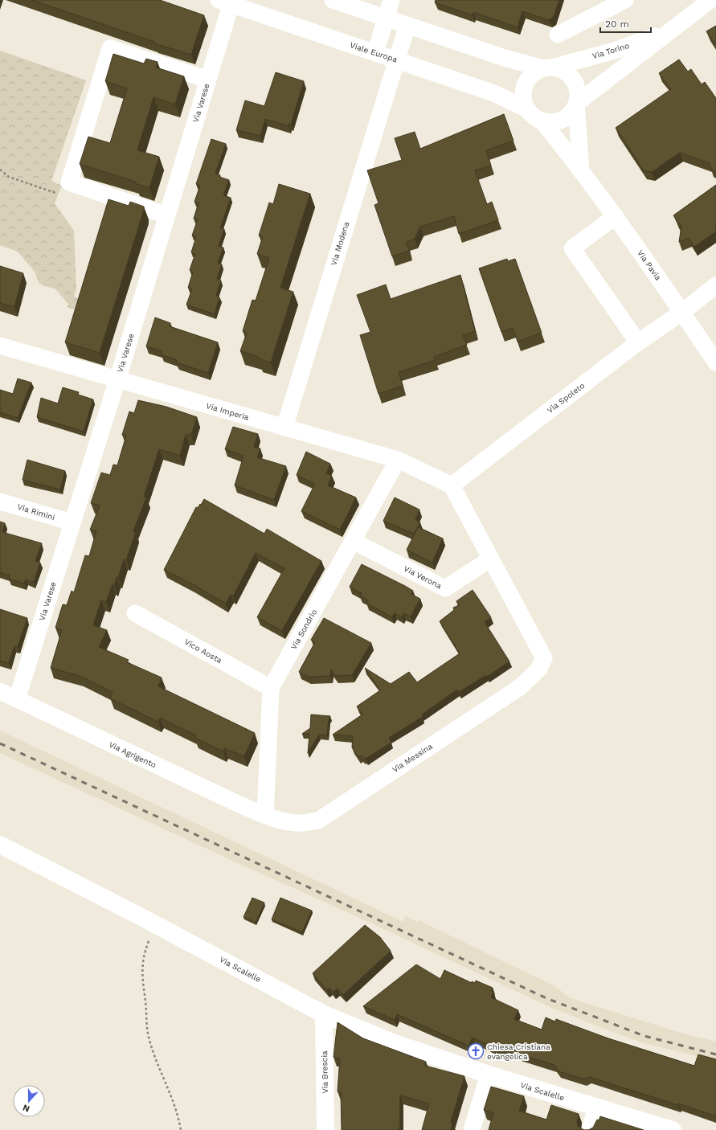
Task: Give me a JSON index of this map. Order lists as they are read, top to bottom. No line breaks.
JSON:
{"streets":{"main road":["Via Scalelle","Via Brescia"],"street":["Via Torino","Viale Europa","Via Varese","Via Modena","Via Pavia","Via Spoleto","Via Imperia","Via Rimini","Via Verona","Via Sondrio","Vico Aosta","Via Agrigento","Via Messina"]},"crossings":[["Via Torino","Viale Europa"],["Via Torino","Via Pavia"],["Viale Europa","Via Varese"],["Viale Europa","Via Modena"],["Viale Europa","Via Pavia"],["Via Varese","Via Imperia"],["Via Varese","Via Rimini"],["Via Varese","Via Agrigento"],["Via Modena","Via Imperia"],["Via Pavia","Via Spoleto"],["Via Spoleto","Via Imperia"],["Via Imperia","Via Sondrio"],["Via Verona","Via Sondrio"],["Via Verona","Via Messina"],["Via Sondrio","Vico Aosta"],["Via Sondrio","Via Agrigento"],["Via Sondrio","Via Messina"],["Via Agrigento","Via Messina"],["Via Scalelle","Via Brescia"]],"places":{"church":["Chiesa Cristiana evangelica"]},"scale_bar":"20 m","north":"bottom"}
